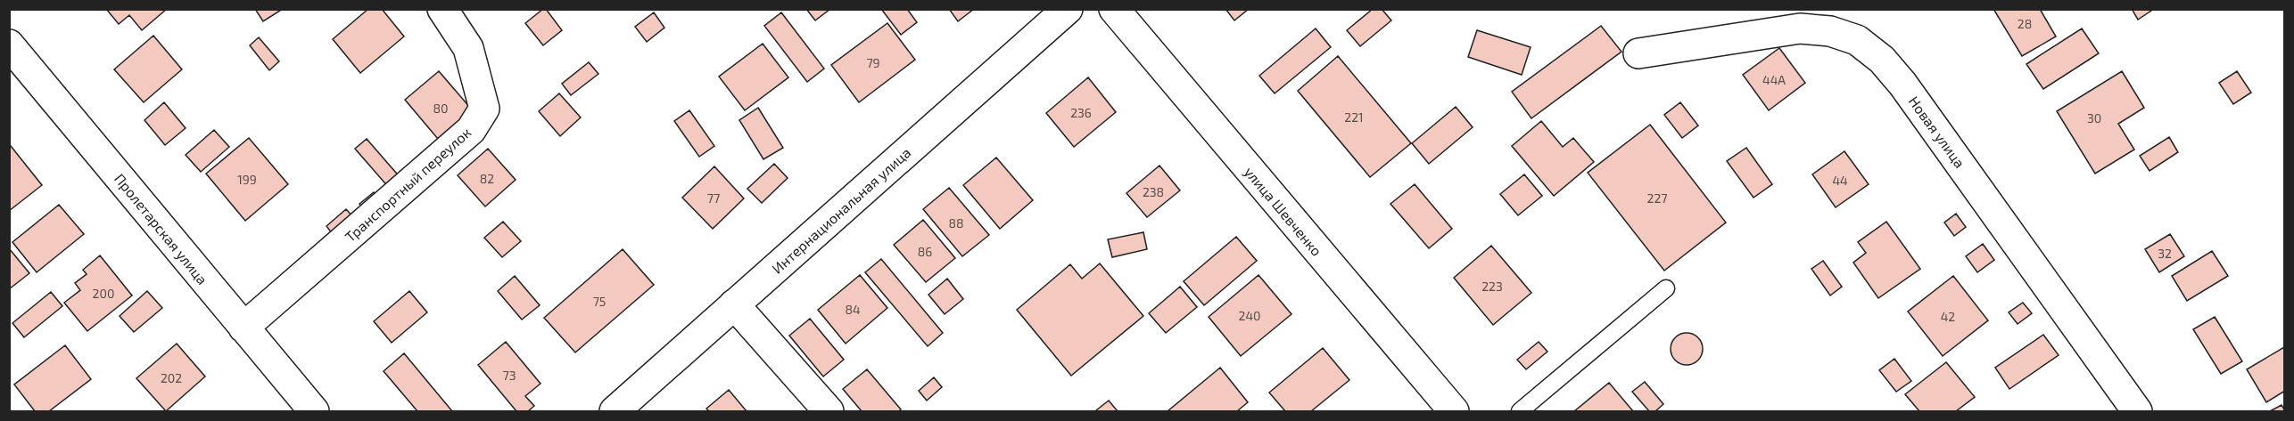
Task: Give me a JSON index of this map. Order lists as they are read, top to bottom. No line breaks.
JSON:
{"streets":{"street":["Новая улица","Транспортный переулок","Интернациональная улица","улица Шевченко","Пролетарская улица"]},"crossings":[["Транспортный переулок","Пролетарская улица"]],"house_numbers":["28","79","44А","80","236","221","30","82","199","44","238","77","227","88","86","32","223","200","75","84","240","42","73","202"]}
